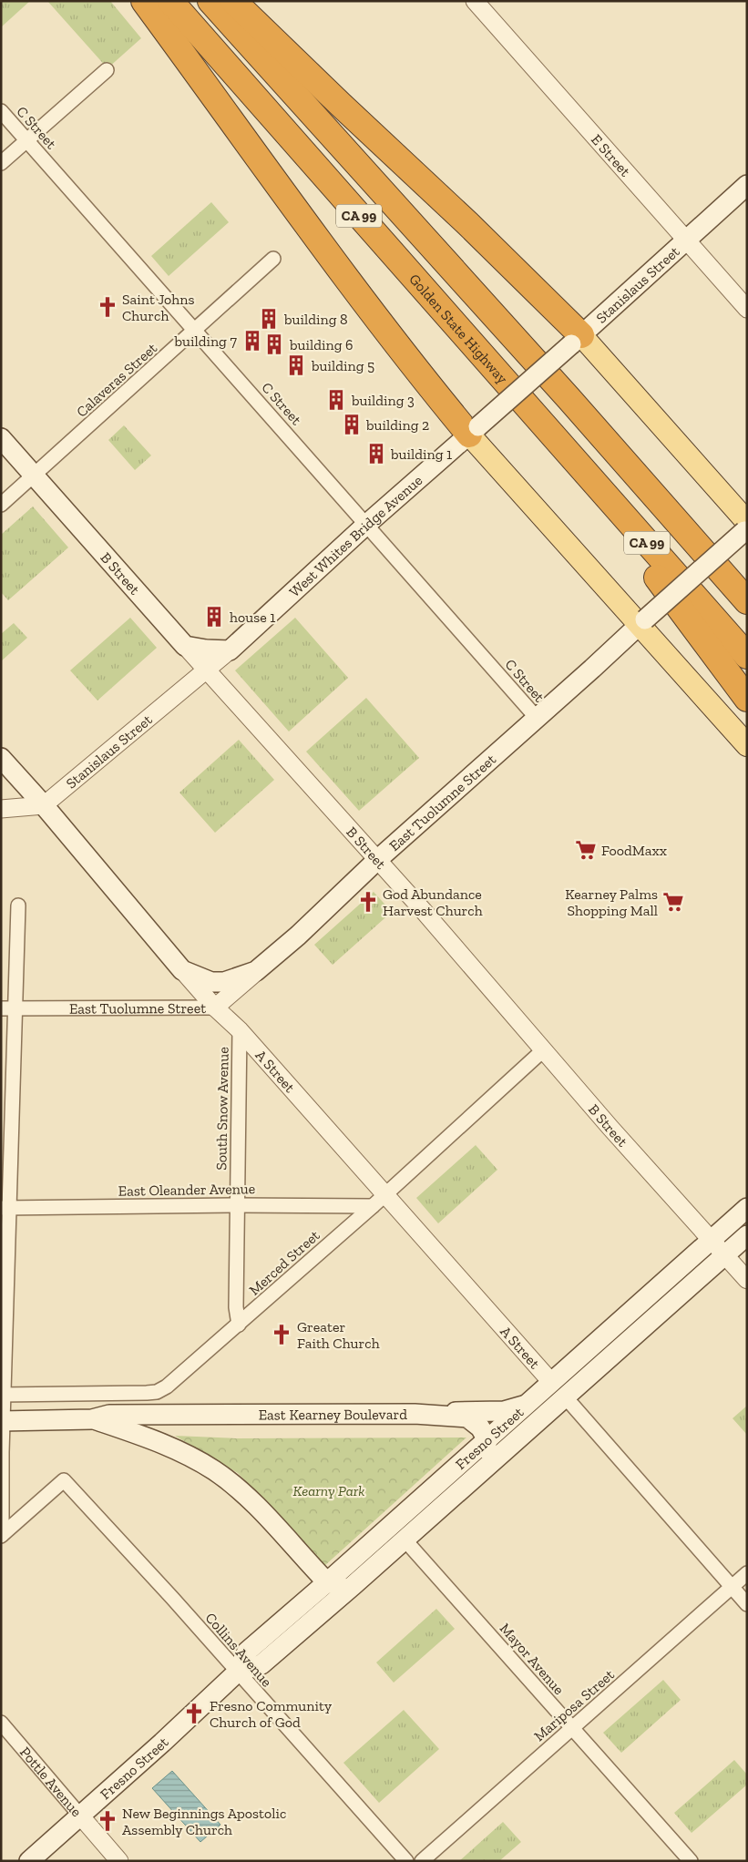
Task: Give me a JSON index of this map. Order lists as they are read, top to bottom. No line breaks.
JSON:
{"streets":{"highway":["CA 99","Golden State Highway"],"main road":["Stanislaus Street","West Whites Bridge Avenue","B Street","East Tuolumne Street","A Street","East Kearney Boulevard","Fresno Street"],"street":["C Street","E Street","Calaveras Street","South Snow Avenue","East Oleander Avenue","Merced Street","Collins Avenue","Mayor Avenue","Mariposa Street","Pottle Avenue"]},"crossings":[["C Street","Calaveras Street"],["C Street","West Whites Bridge Avenue"],["C Street","East Tuolumne Street"],["E Street","Stanislaus Street"],["Stanislaus Street","West Whites Bridge Avenue"],["Stanislaus Street","B Street"],["Stanislaus Street","A Street"],["Calaveras Street","B Street"],["West Whites Bridge Avenue","B Street"],["B Street","East Tuolumne Street"],["B Street","Merced Street"],["B Street","Fresno Street"],["East Tuolumne Street","A Street"],["A Street","South Snow Avenue"],["A Street","East Oleander Avenue"],["A Street","Merced Street"],["A Street","Fresno Street"],["South Snow Avenue","East Oleander Avenue"],["South Snow Avenue","Merced Street"],["East Oleander Avenue","Merced Street"],["East Kearney Boulevard","Fresno Street"],["Fresno Street","Collins Avenue"],["Fresno Street","Mayor Avenue"],["Fresno Street","Pottle Avenue"],["Mayor Avenue","Mariposa Street"]],"parks":["Kearny Park"],"places":{"church":["Saint Johns Church","God Abundance Harvest Church","Greater Faith Church","Fresno Community Church of God","New Beginnings Apostolic Assembly Church"],"building":["building 8","building 7","building 6","building 5","building 3","building 2","building 1","house 1"],"supermarket":["FoodMaxx","Kearney Palms Shopping Mall"]}}
